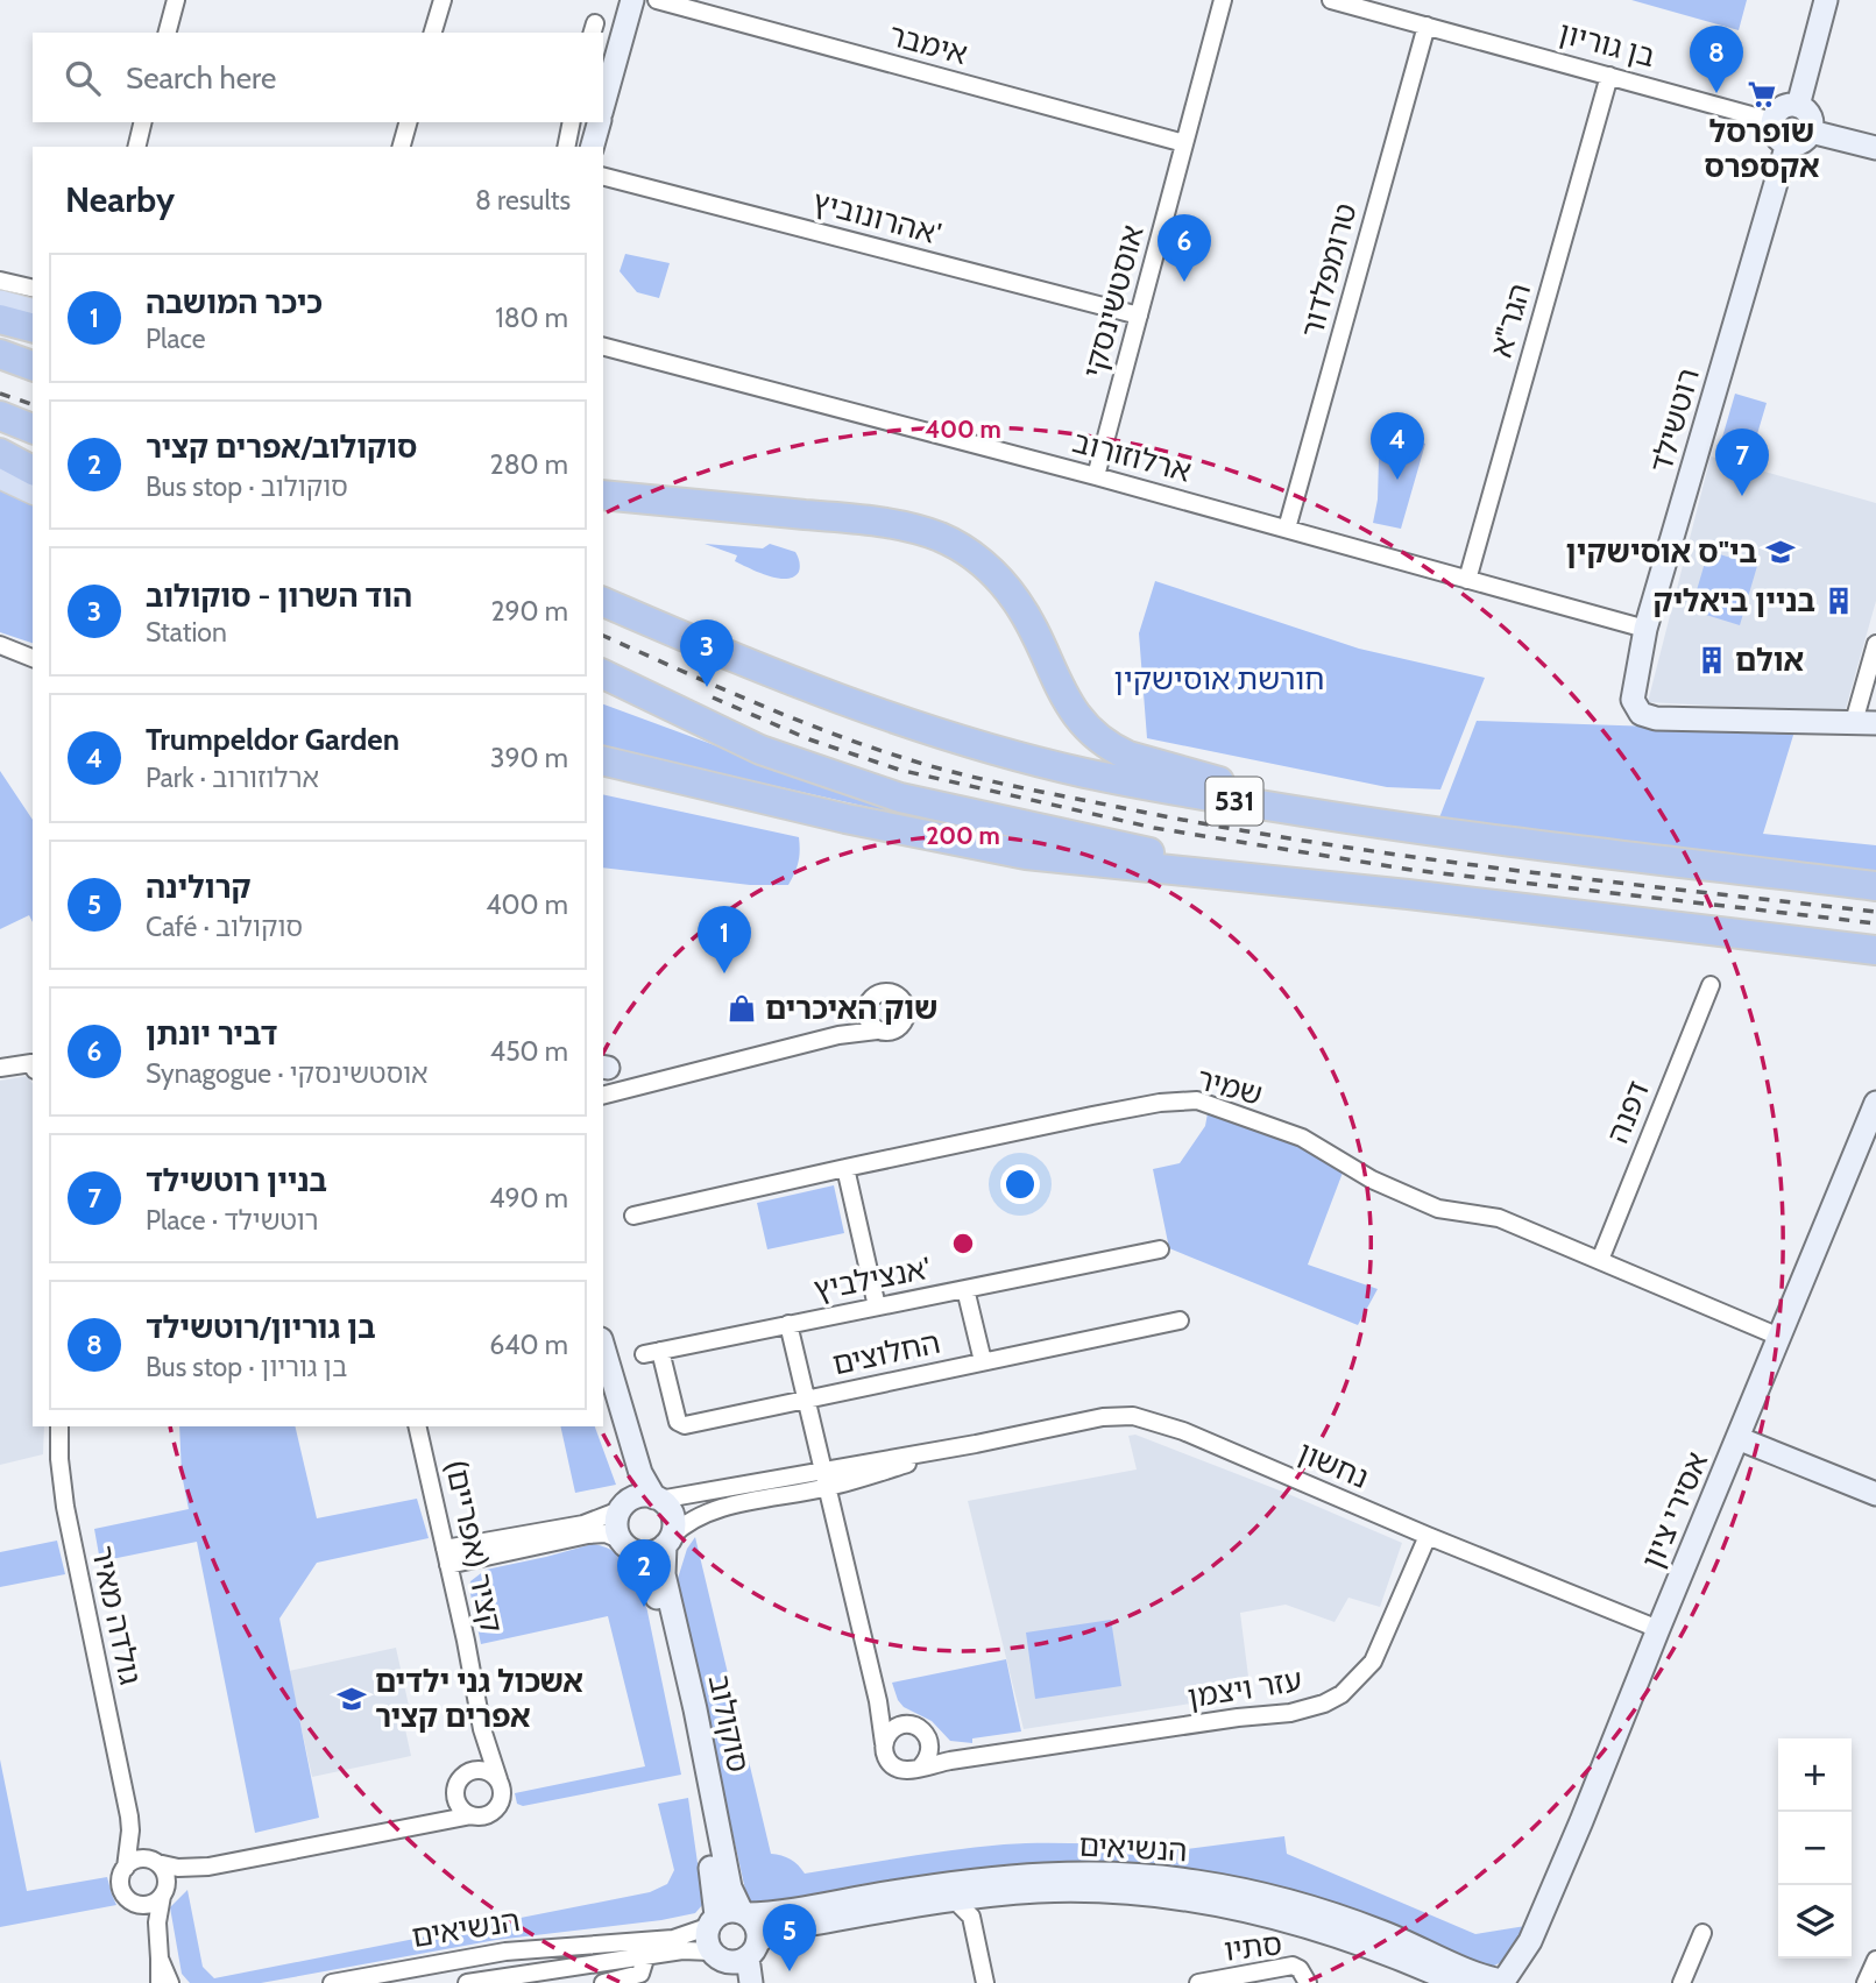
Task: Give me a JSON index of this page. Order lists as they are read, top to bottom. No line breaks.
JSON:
{"streets":{"highway":["531"],"street":["אימבר","בן גוריון","אהרונוביץ'","טרומפלדור","אוסטשינסקי","הגר\"א","רוטשילד","ארלוזורוב","שמיר","דפנה","אנצילביץ'","החלוצים","נחשון","אסירי ציון","קציר (אפריים)","גולדה מאיר","עזר ויצמן","סוקולוב","הנשיאים","סתיו"]},"crossings":[["אימבר","אוסטשינסקי"],["בן גוריון","טרומפלדור"],["בן גוריון","הגר\"א"],["בן גוריון","רוטשילד"],["אהרונוביץ'","אוסטשינסקי"],["טרומפלדור","ארלוזורוב"],["אוסטשינסקי","ארלוזורוב"],["הגר\"א","ארלוזורוב"],["רוטשילד","ארלוזורוב"],["שמיר","דפנה"],["שמיר","אסירי ציון"],["אנצילביץ'","החלוצים"],["נחשון","אסירי ציון"],["נחשון","עזר ויצמן"],["נחשון","סוקולוב"],["אסירי ציון","הנשיאים"],["סוקולוב","הנשיאים"]],"parks":["חורשת אוסישקין"],"places":{"supermarket":["שופרסל אקספרס"],"school or university":["בי\"ס אוסישקין","אשכול גני ילדים אפרים קציר"],"building":["בניין ביאליק","אולם"],"shop":["שוק האיכרים"]},"page":{"pins":["8","6","4","7","3","1","2","5"],"search":"Search here","heading":["Nearby","8 results"],"list":[{"mark":"1","name":"כיכר המושבה","note":"Place","value":"180 m"},{"mark":"2","name":"סוקולוב/אפרים קציר","note":"Bus stop · סוקולוב","value":"280 m"},{"mark":"3","name":"הוד השרון - סוקולוב","note":"Station","value":"290 m"},{"mark":"4","name":"Trumpeldor Garden","note":"Park · ארלוזורוב","value":"390 m"},{"mark":"5","name":"קרולינה","note":"Café · סוקולוב","value":"400 m"},{"mark":"6","name":"דביר יונתן","note":"Synagogue · אוסטשינסקי","value":"450 m"},{"mark":"7","name":"בניין רוטשילד","note":"Place · רוטשילד","value":"490 m"},{"mark":"8","name":"בן גוריון/רוטשילד","note":"Bus stop · בן גוריון","value":"640 m"}],"map_buttons":["+","−"]},"rings":["400 m","200 m"]}
